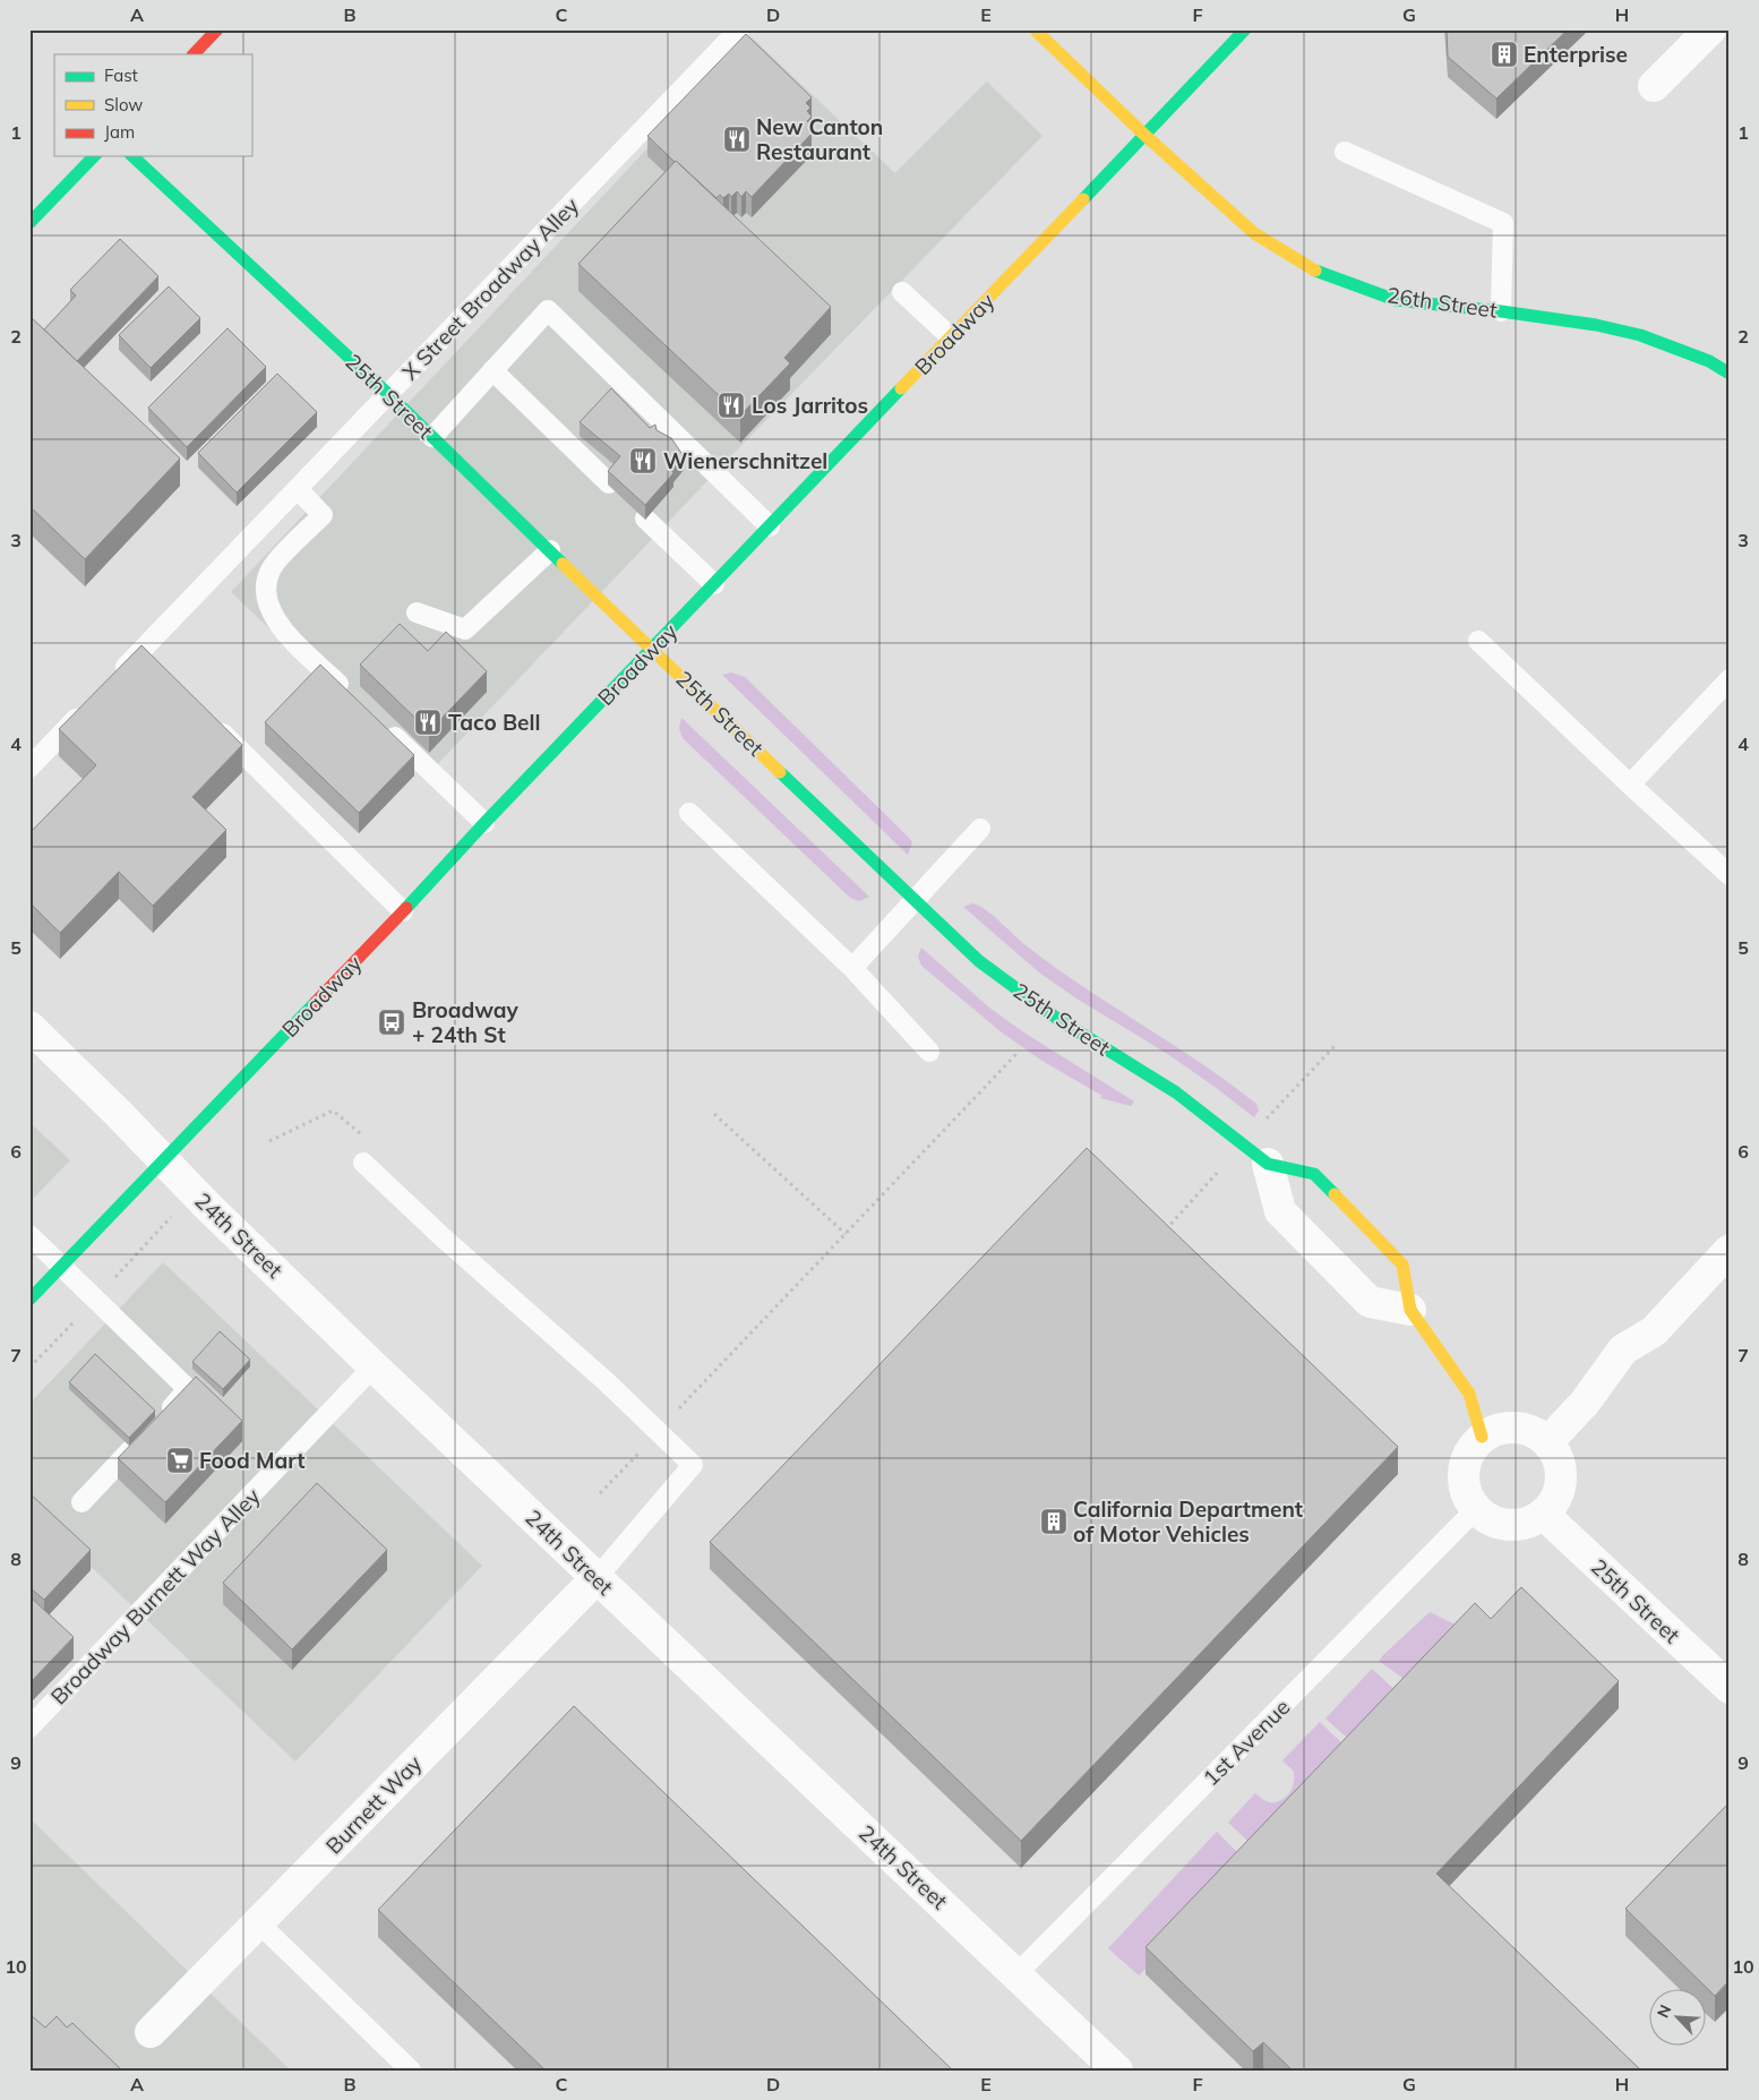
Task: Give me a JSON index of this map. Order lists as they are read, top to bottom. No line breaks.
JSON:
{"streets":{"street":["26th Street","Broadway","25th Street","24th Street","Burnett Way"],"lane":["X Street Broadway Alley","Broadway Burnett Way Alley","1st Avenue"]},"crossings":[["X Street Broadway Alley","25th Street"],["26th Street","Broadway"],["Broadway","25th Street"],["Broadway","24th Street"],["25th Street","1st Avenue"],["24th Street","Broadway Burnett Way Alley"],["24th Street","1st Avenue"],["24th Street","Burnett Way"]],"places":{"building":["Enterprise","California Department of Motor Vehicles"],"restaurant":["New Canton Restaurant","Los Jarritos","Wienerschnitzel","Taco Bell"],"bus stop":["Broadway + 24th St"],"supermarket":["Food Mart"]},"legend":["Fast","Slow","Jam"],"north":"top left","grid":{"columns":["A","B","C","D","E","F","G","H"],"rows":["1","2","3","4","5","6","7","8","9","10"]}}
